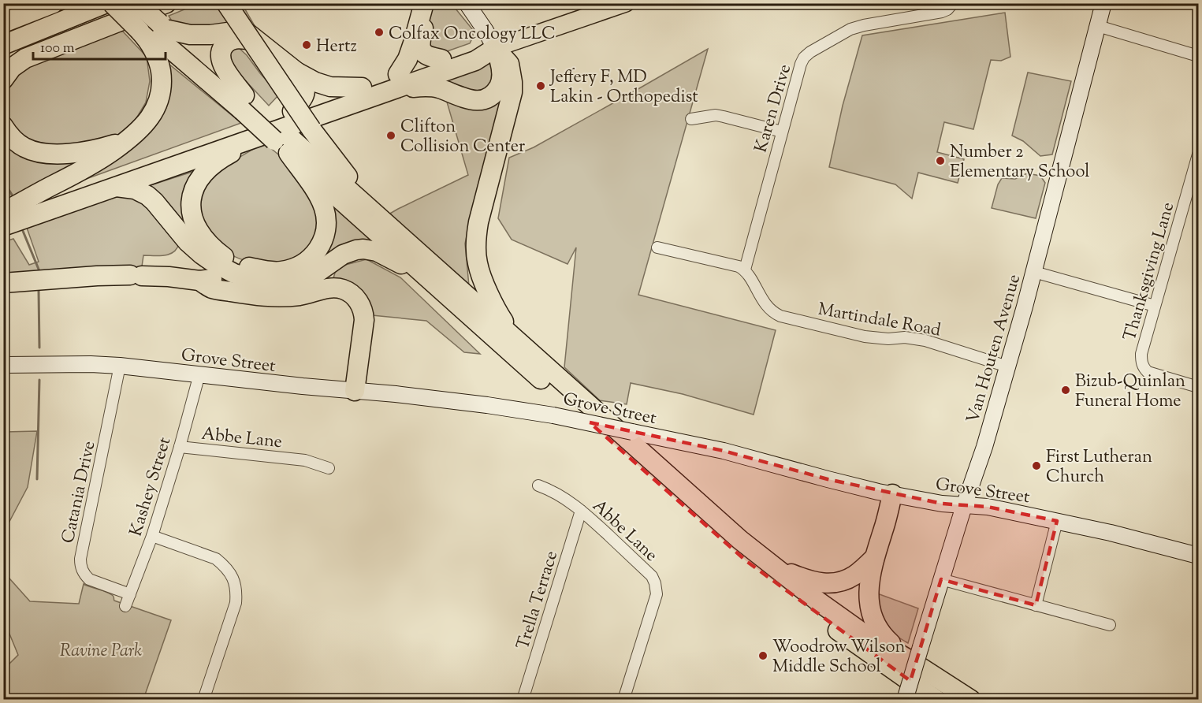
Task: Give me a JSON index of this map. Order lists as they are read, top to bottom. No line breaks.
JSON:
{"streets":{"street":["Karen Drive","Thanksgiving Lane","Martindale Road","Van Houten Avenue","Grove Street","Abbe Lane","Kashey Street","Catania Drive","Trella Terrace"]},"crossings":[["Karen Drive","Martindale Road"],["Martindale Road","Van Houten Avenue"],["Van Houten Avenue","Grove Street"],["Grove Street","Kashey Street"],["Grove Street","Catania Drive"],["Abbe Lane","Kashey Street"],["Abbe Lane","Trella Terrace"],["Kashey Street","Catania Drive"]],"parks":["Ravine Park"],"places":["Colfax Oncology LLC","Hertz","Jeffery F, MD Lakin - Orthopedist","Clifton Collision Center","Number 2 Elementary School","Bizub-Quinlan Funeral Home","First Lutheran Church","Woodrow Wilson Middle School"],"scale_bar":"100 m"}
